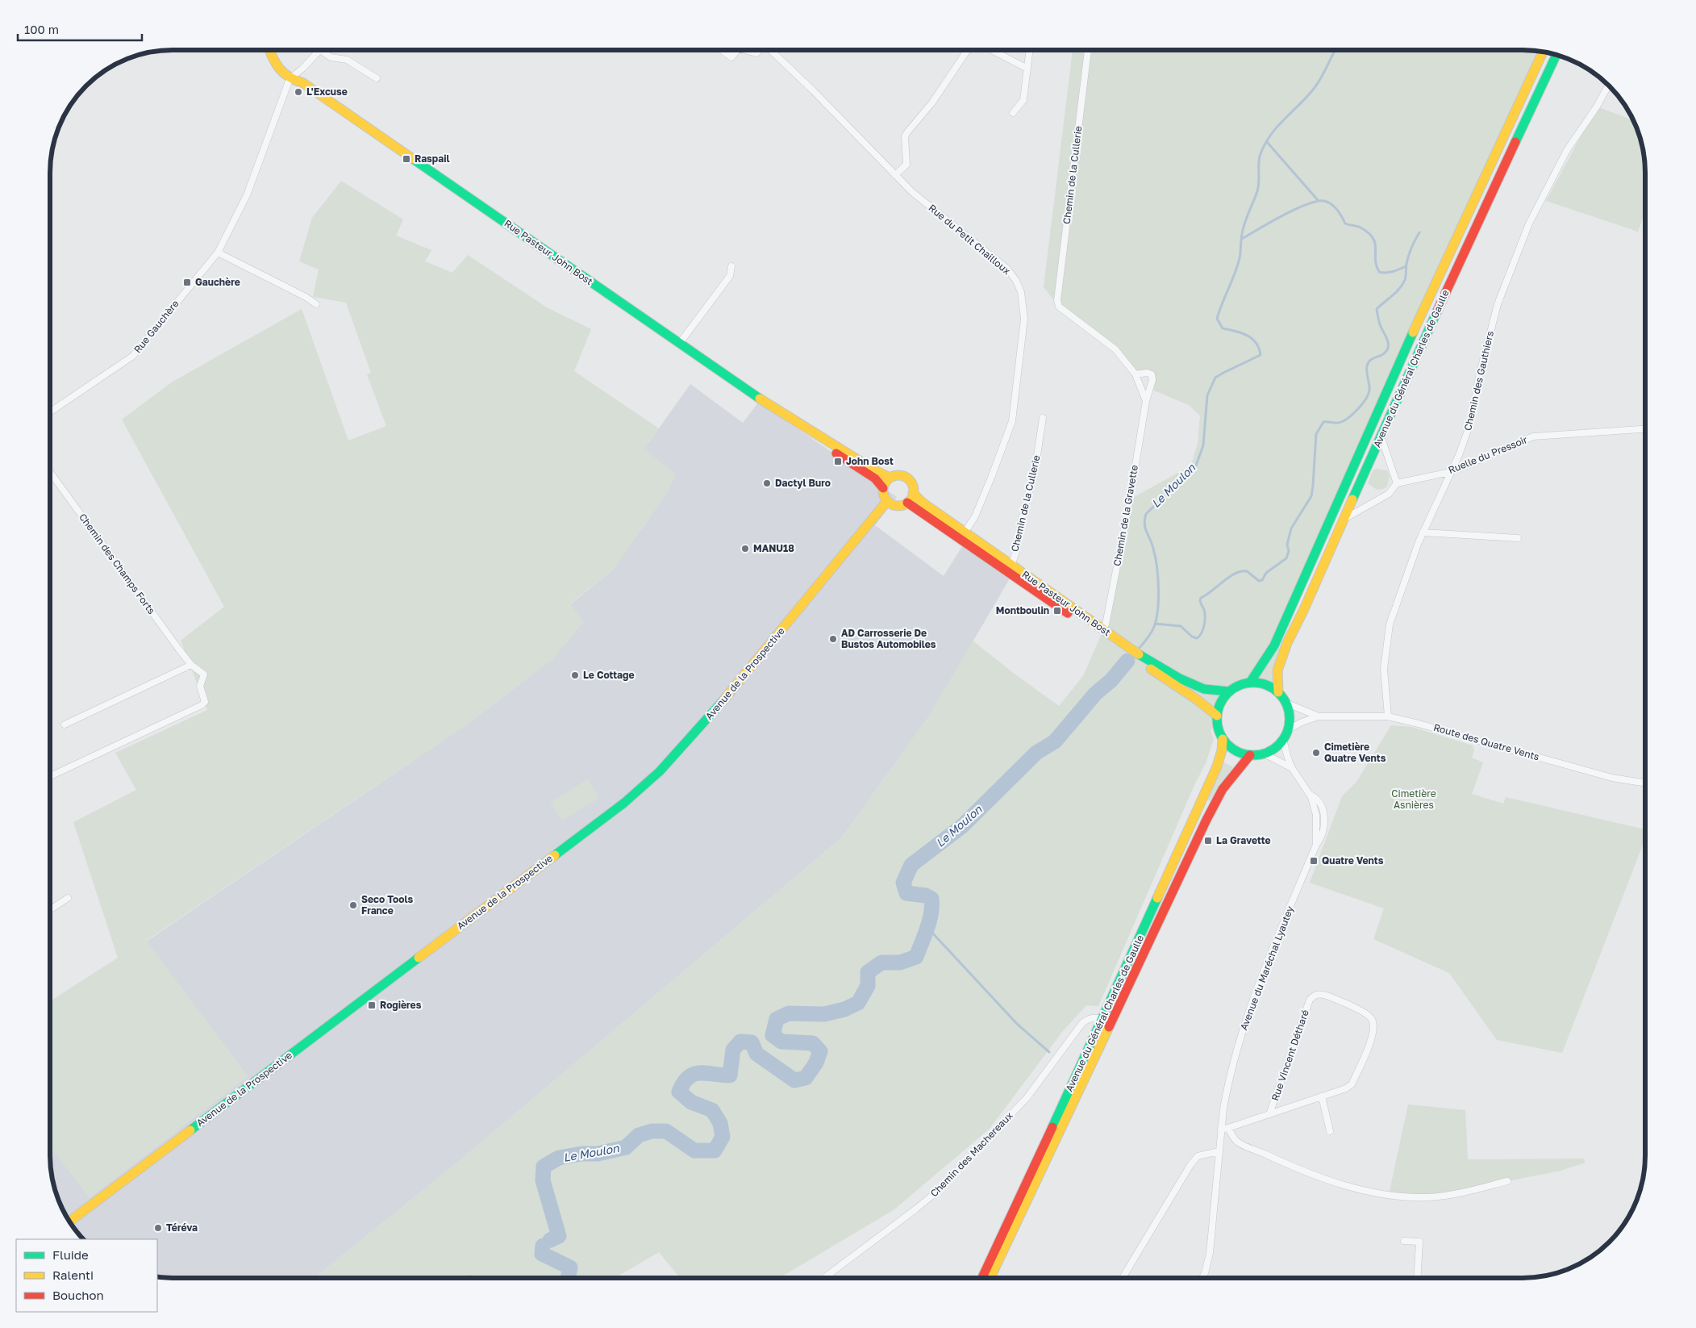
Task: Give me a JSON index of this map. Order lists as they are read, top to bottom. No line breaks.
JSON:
{"streets":{"main road":["Rue Pasteur John Bost","Avenue du Général Charles de Gaulle","Avenue de la Prospective"],"street":["Chemin de la Cullerie","Rue du Petit Chailloux","Rue Gauchère","Chemin des Gauthiers","Ruelle du Pressoir","Chemin de la Gravette","Chemin des Champs Forts","Route des Quatre Vents","Avenue du Maréchal Lyautey","Rue Vincent Détharé","Chemin des Machereaux"]},"crossings":[["Chemin de la Cullerie","Rue Pasteur John Bost"],["Chemin de la Cullerie","Chemin de la Gravette"],["Rue du Petit Chailloux","Rue Pasteur John Bost"],["Rue Pasteur John Bost","Rue Gauchère"],["Rue Pasteur John Bost","Avenue du Général Charles de Gaulle"],["Rue Pasteur John Bost","Chemin de la Gravette"],["Rue Pasteur John Bost","Avenue de la Prospective"],["Rue Pasteur John Bost","Avenue du Maréchal Lyautey"],["Avenue du Général Charles de Gaulle","Avenue du Maréchal Lyautey"],["Avenue du Général Charles de Gaulle","Chemin des Machereaux"],["Chemin des Gauthiers","Ruelle du Pressoir"],["Chemin des Gauthiers","Route des Quatre Vents"],["Avenue du Maréchal Lyautey","Rue Vincent Détharé"]],"water":["Le Moulon"],"parks":["Cimetière Asnières"],"places":{"other":["L'Excuse","Dactyl Buro","MANU18","AD Carrosserie De Bustos Automobiles","Le Cottage","Cimetière Quatre Vents","Seco Tools France","Téréva"],"transit":["Raspail","Gauchère","John Bost","Montboulin","La Gravette","Quatre Vents","Rogières"]},"legend":["Fluide","Ralenti","Bouchon"],"scale_bar":"100 m"}
